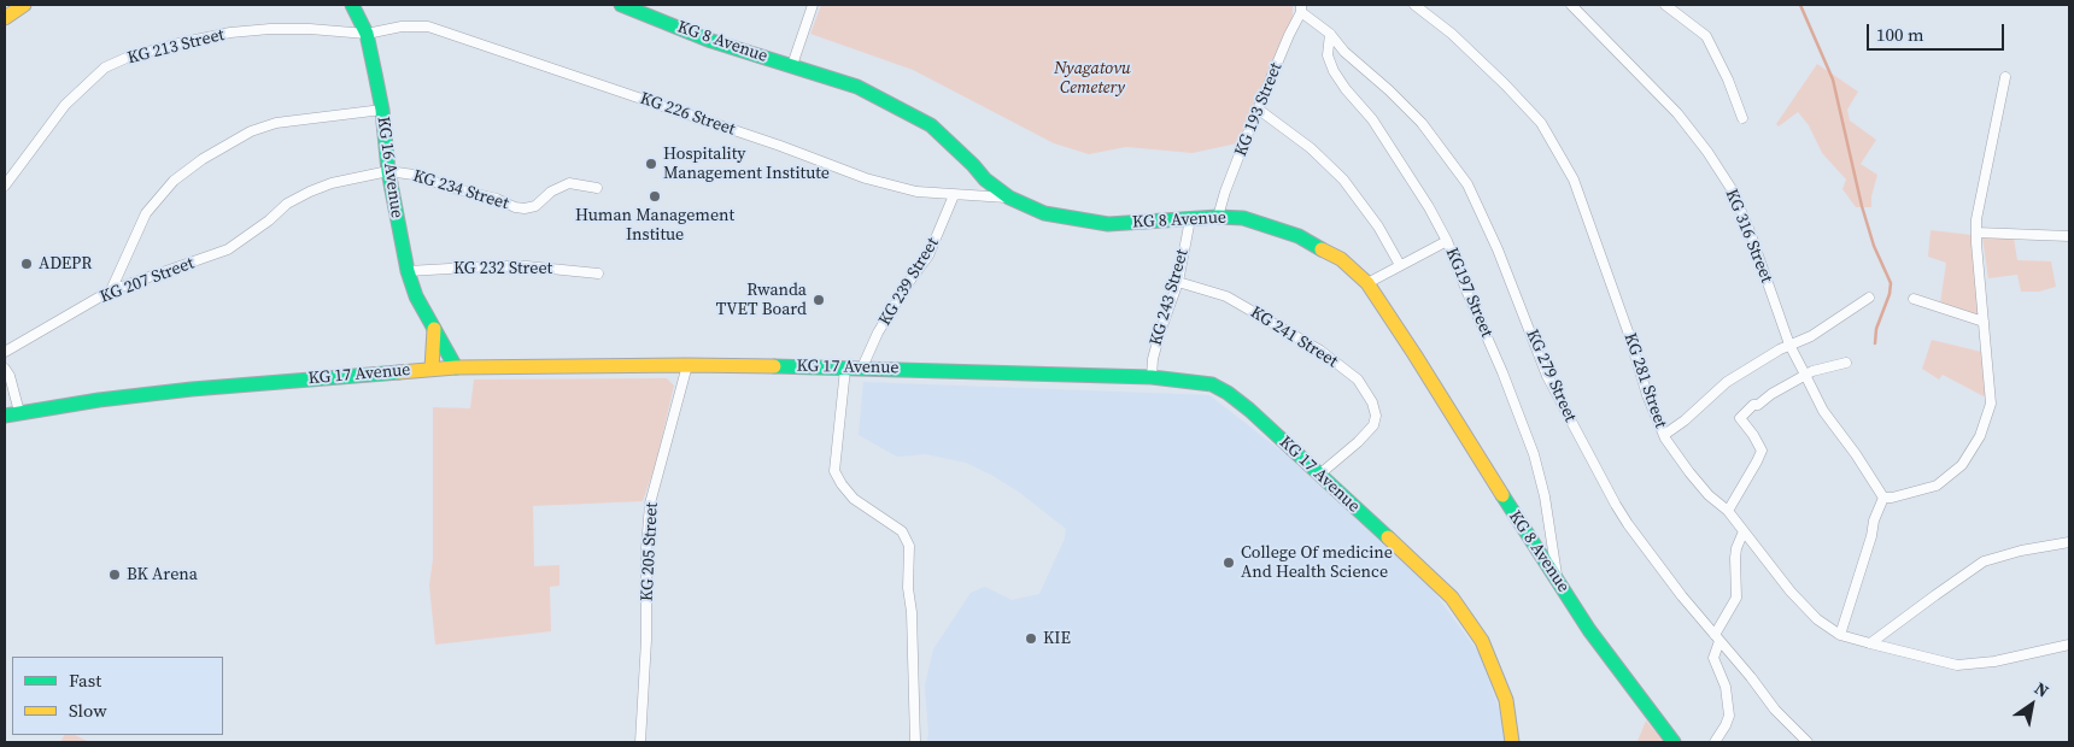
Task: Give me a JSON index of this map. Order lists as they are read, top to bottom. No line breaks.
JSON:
{"streets":{"street":["KG 8 Avenue","KG 213 Street","KG 193 Street","KG 226 Street","KG 16 Avenue","KG 234 Street","KG 316 Street","KG 232 Street","KG 207 Street","KG 239 Street","KG197 Street","KG 243 Street","KG 241 Street","KG 17 Avenue","KG 279 Street","KG 281 Street","KG 205 Street"]},"crossings":[["KG 8 Avenue","KG 193 Street"],["KG 8 Avenue","KG 226 Street"],["KG 8 Avenue","KG197 Street"],["KG 8 Avenue","KG 243 Street"],["KG 213 Street","KG 226 Street"],["KG 213 Street","KG 16 Avenue"],["KG 193 Street","KG 279 Street"],["KG 226 Street","KG 16 Avenue"],["KG 226 Street","KG 239 Street"],["KG 16 Avenue","KG 234 Street"],["KG 16 Avenue","KG 232 Street"],["KG 16 Avenue","KG 207 Street"],["KG 16 Avenue","KG 17 Avenue"],["KG 234 Street","KG 207 Street"],["KG 239 Street","KG 17 Avenue"],["KG197 Street","KG 279 Street"],["KG 243 Street","KG 241 Street"],["KG 243 Street","KG 17 Avenue"],["KG 241 Street","KG 17 Avenue"],["KG 17 Avenue","KG 205 Street"]],"parks":["Nyagatovu Cemetery"],"places":["Hospitality Management Institute","Human Management Institue","ADEPR","Rwanda TVET Board","College Of medicine And Health Science","BK Arena","KIE"],"legend":["Fast","Slow"],"scale_bar":"100 m","north":"top right"}
